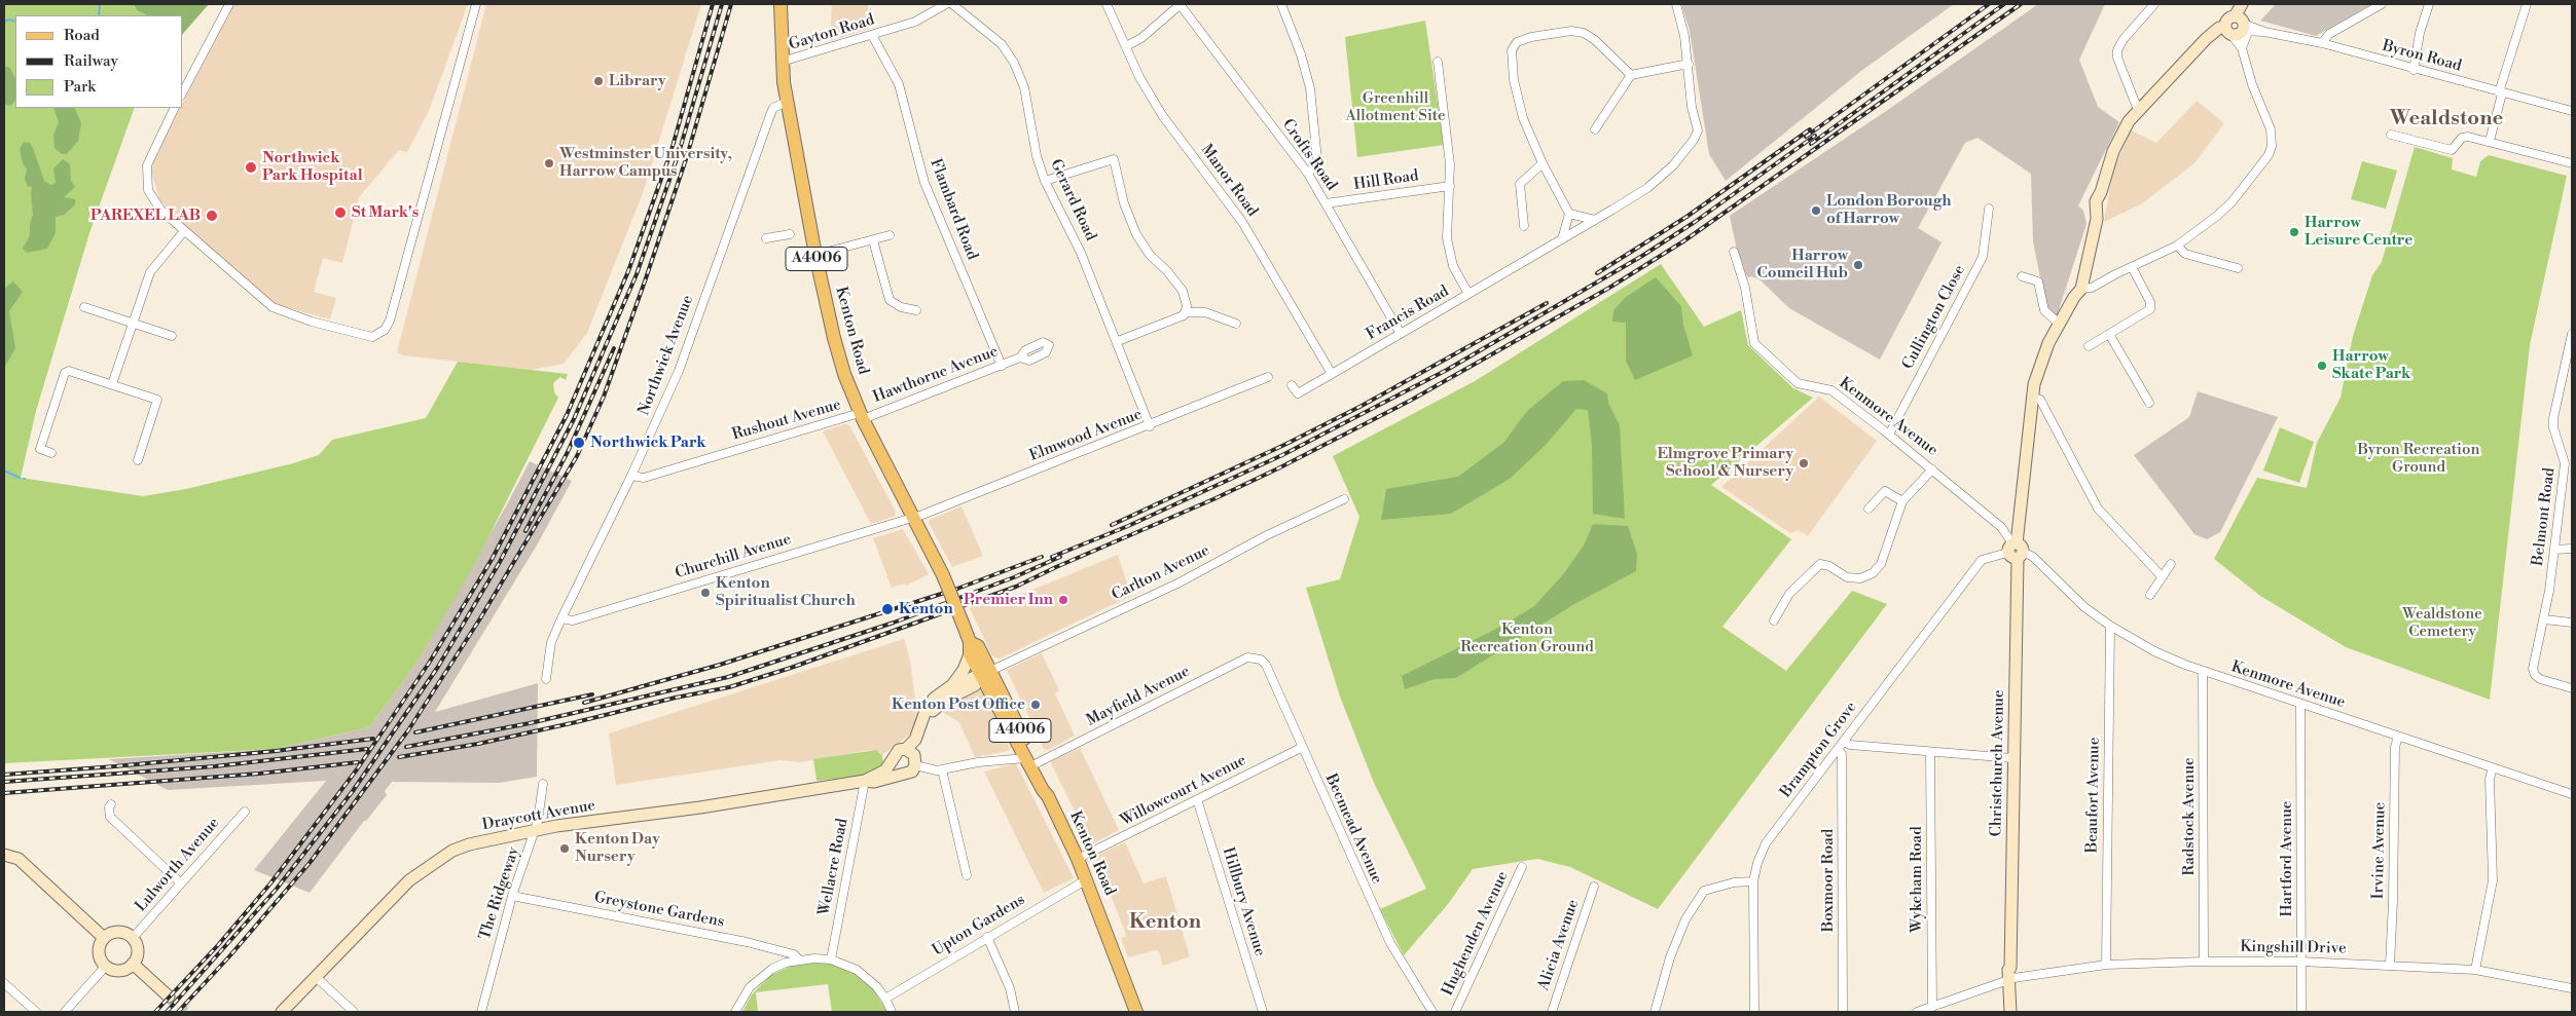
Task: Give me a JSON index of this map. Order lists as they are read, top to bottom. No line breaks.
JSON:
{"streets":{"main road":["A4006","Kenton Road"],"street":["Gayton Road","Byron Road","Crofts Road","Manor Road","Hill Road","Gerard Road","Flambard Road","Francis Road","Cullington Close","Northwick Avenue","Hawthorne Avenue","Kenmore Avenue","Rushout Avenue","Elmwood Avenue","Belmont Road","Churchill Avenue","Carlton Avenue","Mayfield Avenue","Brampton Grove","Christchurch Avenue","Willowcourt Avenue","Beaufort Avenue","Draycott Avenue","Radstock Avenue","Becmead Avenue","Irvine Avenue","Hartford Avenue","Lulworth Avenue","Wellacre Road","Wykeham Road","Boxmoor Road","The Ridgeway","Hillbury Avenue","Greystone Gardens","Upton Gardens","Hughenden Avenue","Alicia Avenue","Kingshill Drive"]},"crossings":[["Gayton Road","Flambard Road"],["Gayton Road","Kenton Road"],["Crofts Road","Hill Road"],["Crofts Road","Francis Road"],["Manor Road","Francis Road"],["Gerard Road","Elmwood Avenue"],["Flambard Road","Hawthorne Avenue"],["Cullington Close","Kenmore Avenue"],["Kenton Road","Northwick Avenue"],["Kenton Road","Hawthorne Avenue"],["Kenton Road","Rushout Avenue"],["Kenton Road","Elmwood Avenue"],["Kenton Road","Churchill Avenue"],["Kenton Road","Carlton Avenue"],["Kenton Road","Mayfield Avenue"],["Kenton Road","Willowcourt Avenue"],["Kenton Road","Upton Gardens"],["Northwick Avenue","Rushout Avenue"],["Northwick Avenue","Churchill Avenue"],["Hawthorne Avenue","Rushout Avenue"],["Kenmore Avenue","Brampton Grove"],["Kenmore Avenue","Christchurch Avenue"],["Kenmore Avenue","Beaufort Avenue"],["Kenmore Avenue","Radstock Avenue"],["Kenmore Avenue","Irvine Avenue"],["Kenmore Avenue","Hartford Avenue"],["Elmwood Avenue","Churchill Avenue"],["Mayfield Avenue","Becmead Avenue"],["Brampton Grove","Christchurch Avenue"],["Brampton Grove","Boxmoor Road"],["Christchurch Avenue","Kingshill Drive"],["Willowcourt Avenue","Becmead Avenue"],["Willowcourt Avenue","Hillbury Avenue"],["Beaufort Avenue","Kingshill Drive"],["Draycott Avenue","Wellacre Road"],["Draycott Avenue","The Ridgeway"],["Radstock Avenue","Kingshill Drive"],["Irvine Avenue","Kingshill Drive"],["Hartford Avenue","Kingshill Drive"],["Wykeham Road","Kingshill Drive"],["The Ridgeway","Greystone Gardens"]],"districts":["Wealdstone","Kenton"],"parks":["Greenhill Allotment Site","Byron Recreation Ground","Wealdstone Cemetery","Kenton Recreation Ground"],"places":["Library","Westminster University, Harrow Campus","Northwick Park Hospital","London Borough of Harrow","St Mark's","PAREXEL LAB","Harrow Leisure Centre","Harrow Council Hub","Harrow Skate Park","Northwick Park","Elmgrove Primary School & Nursery","Kenton Spiritualist Church","Premier Inn","Kenton","Kenton Post Office","Kenton Day Nursery"],"legend":["Road","Railway","Park"]}
